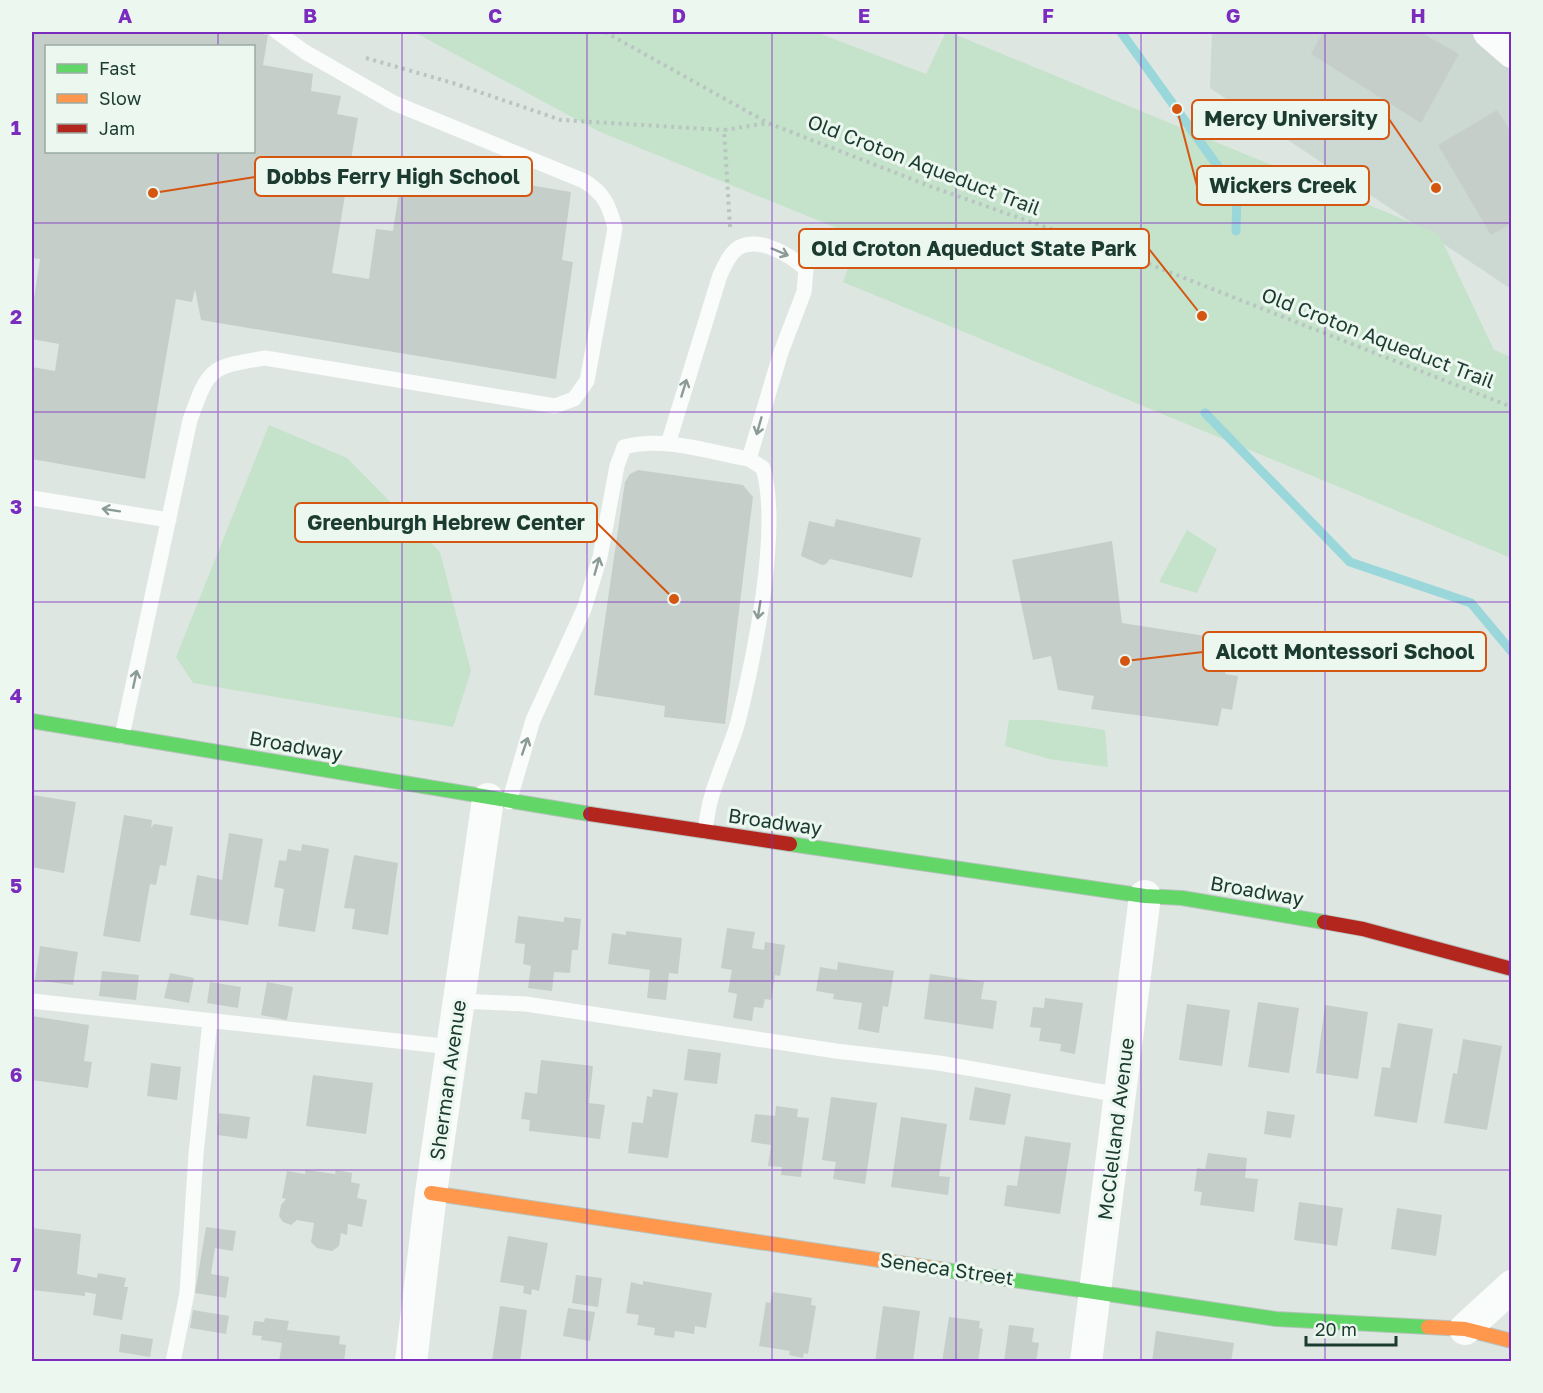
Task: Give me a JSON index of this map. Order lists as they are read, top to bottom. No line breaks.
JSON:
{"streets":{"main road":["Broadway","Seneca Street"],"street":["Sherman Avenue","McClelland Avenue"],"path":["Old Croton Aqueduct Trail"]},"crossings":[["Broadway","Sherman Avenue"],["Broadway","McClelland Avenue"],["Sherman Avenue","Seneca Street"],["McClelland Avenue","Seneca Street"]],"places":["Wickers Creek","Mercy University","Dobbs Ferry High School","Old Croton Aqueduct State Park","Greenburgh Hebrew Center","Alcott Montessori School"],"legend":["Fast","Slow","Jam"],"scale_bar":"20 m","grid":{"columns":["A","B","C","D","E","F","G","H"],"rows":["1","2","3","4","5","6","7"]}}
